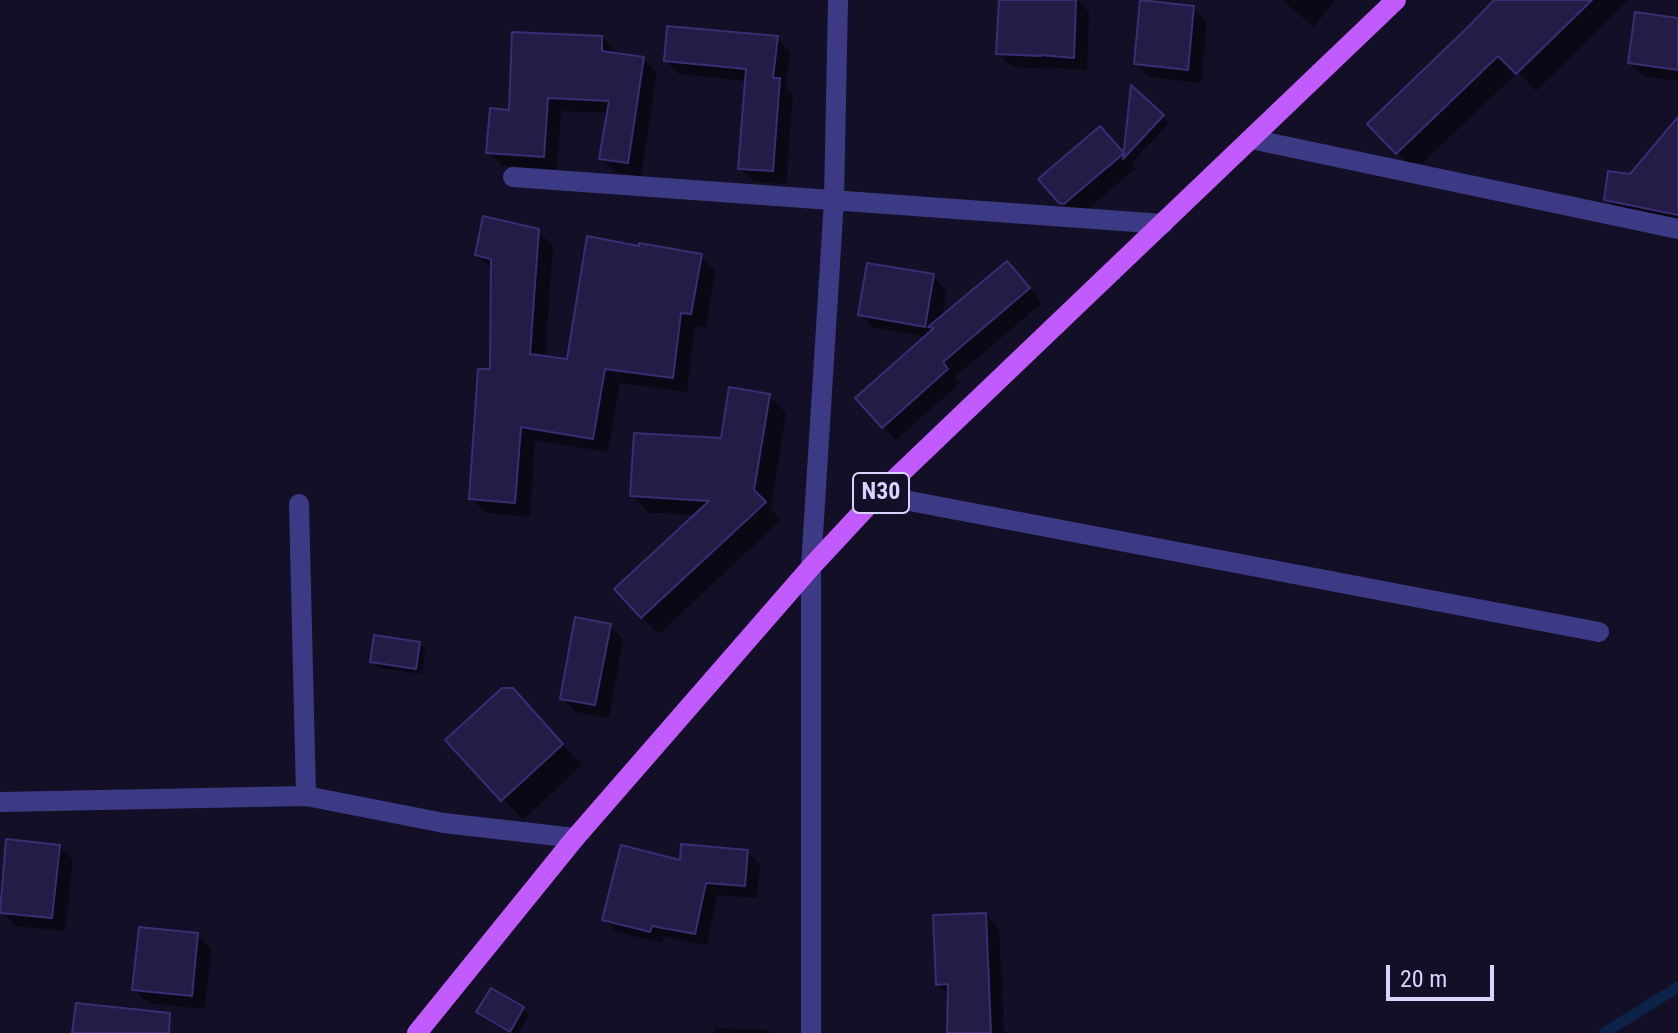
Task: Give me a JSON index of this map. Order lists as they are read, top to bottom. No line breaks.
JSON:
{"streets":{"main road":["N30"]},"scale_bar":"20 m"}
